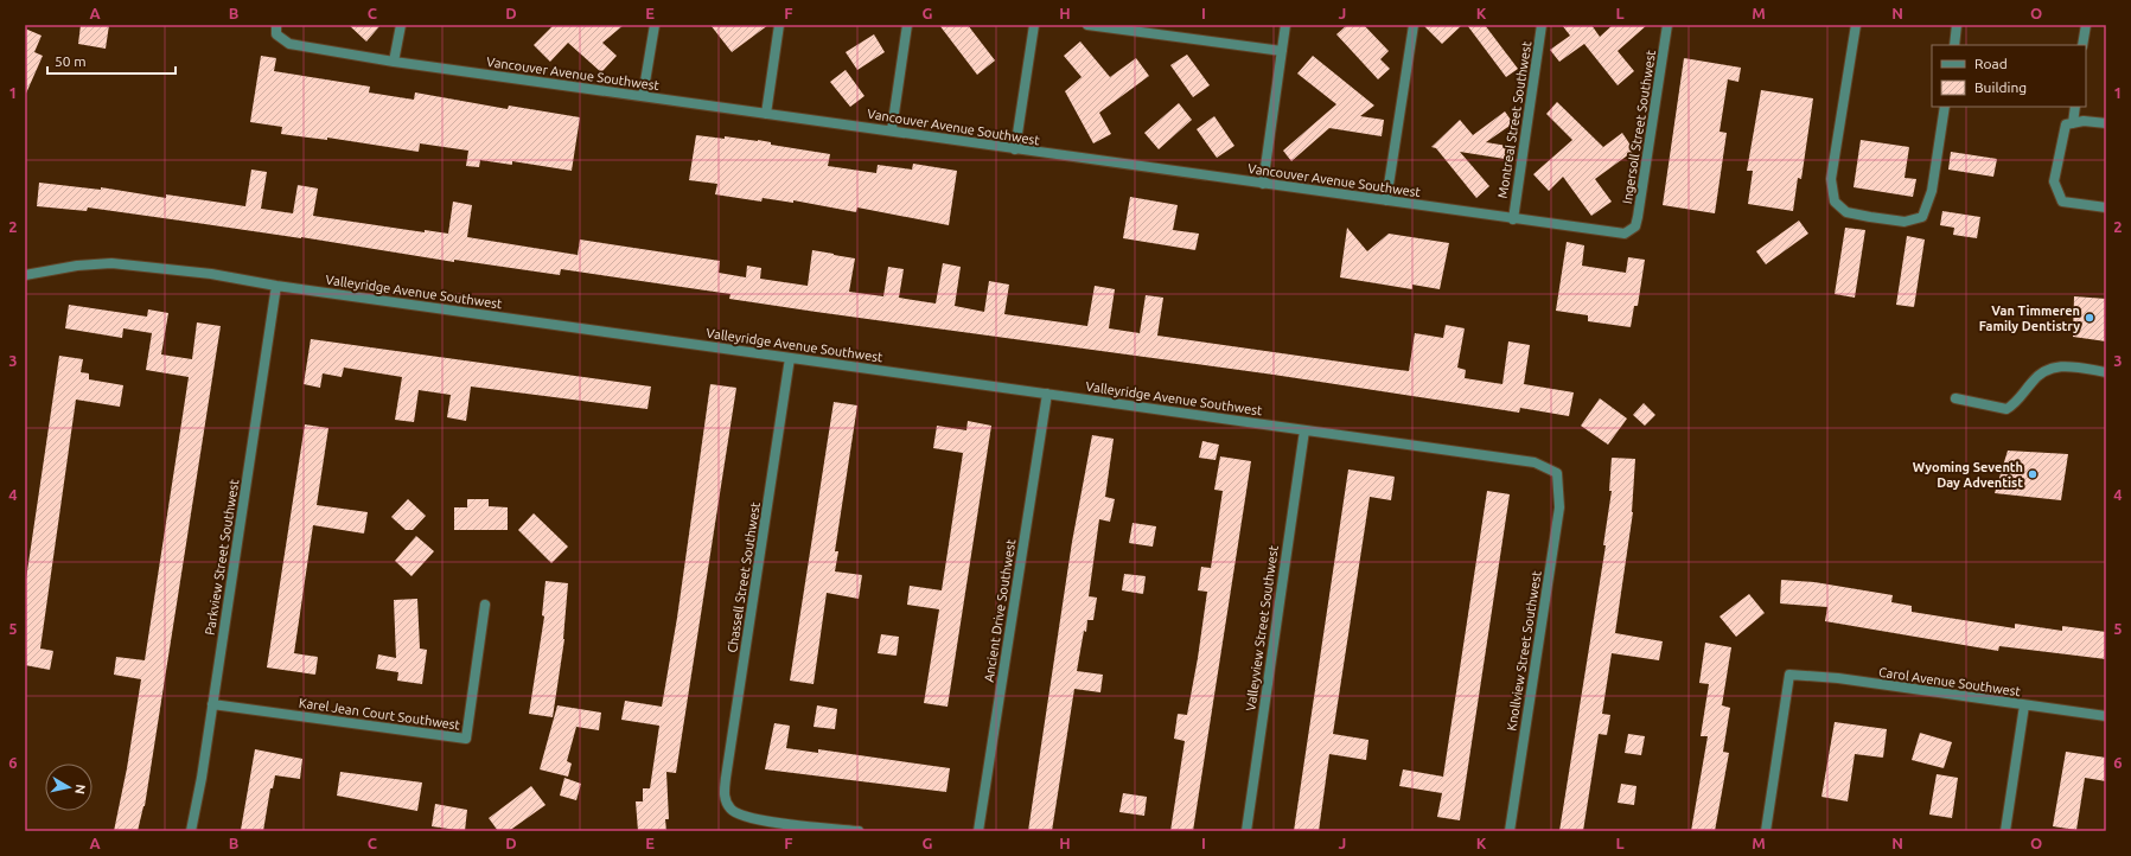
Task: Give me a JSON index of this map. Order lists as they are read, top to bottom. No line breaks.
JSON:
{"streets":{"street":["Vancouver Avenue Southwest","Montreal Street Southwest","Ingersoll Street Southwest","Valleyridge Avenue Southwest","Parkview Street Southwest","Chassell Street Southwest","Ancient Drive Southwest","Valleyview Street Southwest","Knollview Street Southwest","Carol Avenue Southwest","Karel Jean Court Southwest"]},"crossings":[["Vancouver Avenue Southwest","Montreal Street Southwest"],["Vancouver Avenue Southwest","Ingersoll Street Southwest"],["Valleyridge Avenue Southwest","Parkview Street Southwest"],["Valleyridge Avenue Southwest","Chassell Street Southwest"],["Valleyridge Avenue Southwest","Ancient Drive Southwest"],["Valleyridge Avenue Southwest","Valleyview Street Southwest"],["Valleyridge Avenue Southwest","Knollview Street Southwest"],["Parkview Street Southwest","Karel Jean Court Southwest"]],"places":["Van Timmeren Family Dentistry","Wyoming Seventh Day Adventist"],"legend":["Road","Building"],"scale_bar":"50 m","north":"right","grid":{"columns":["A","B","C","D","E","F","G","H","I","J","K","L","M","N","O"],"rows":["1","2","3","4","5","6"]}}
